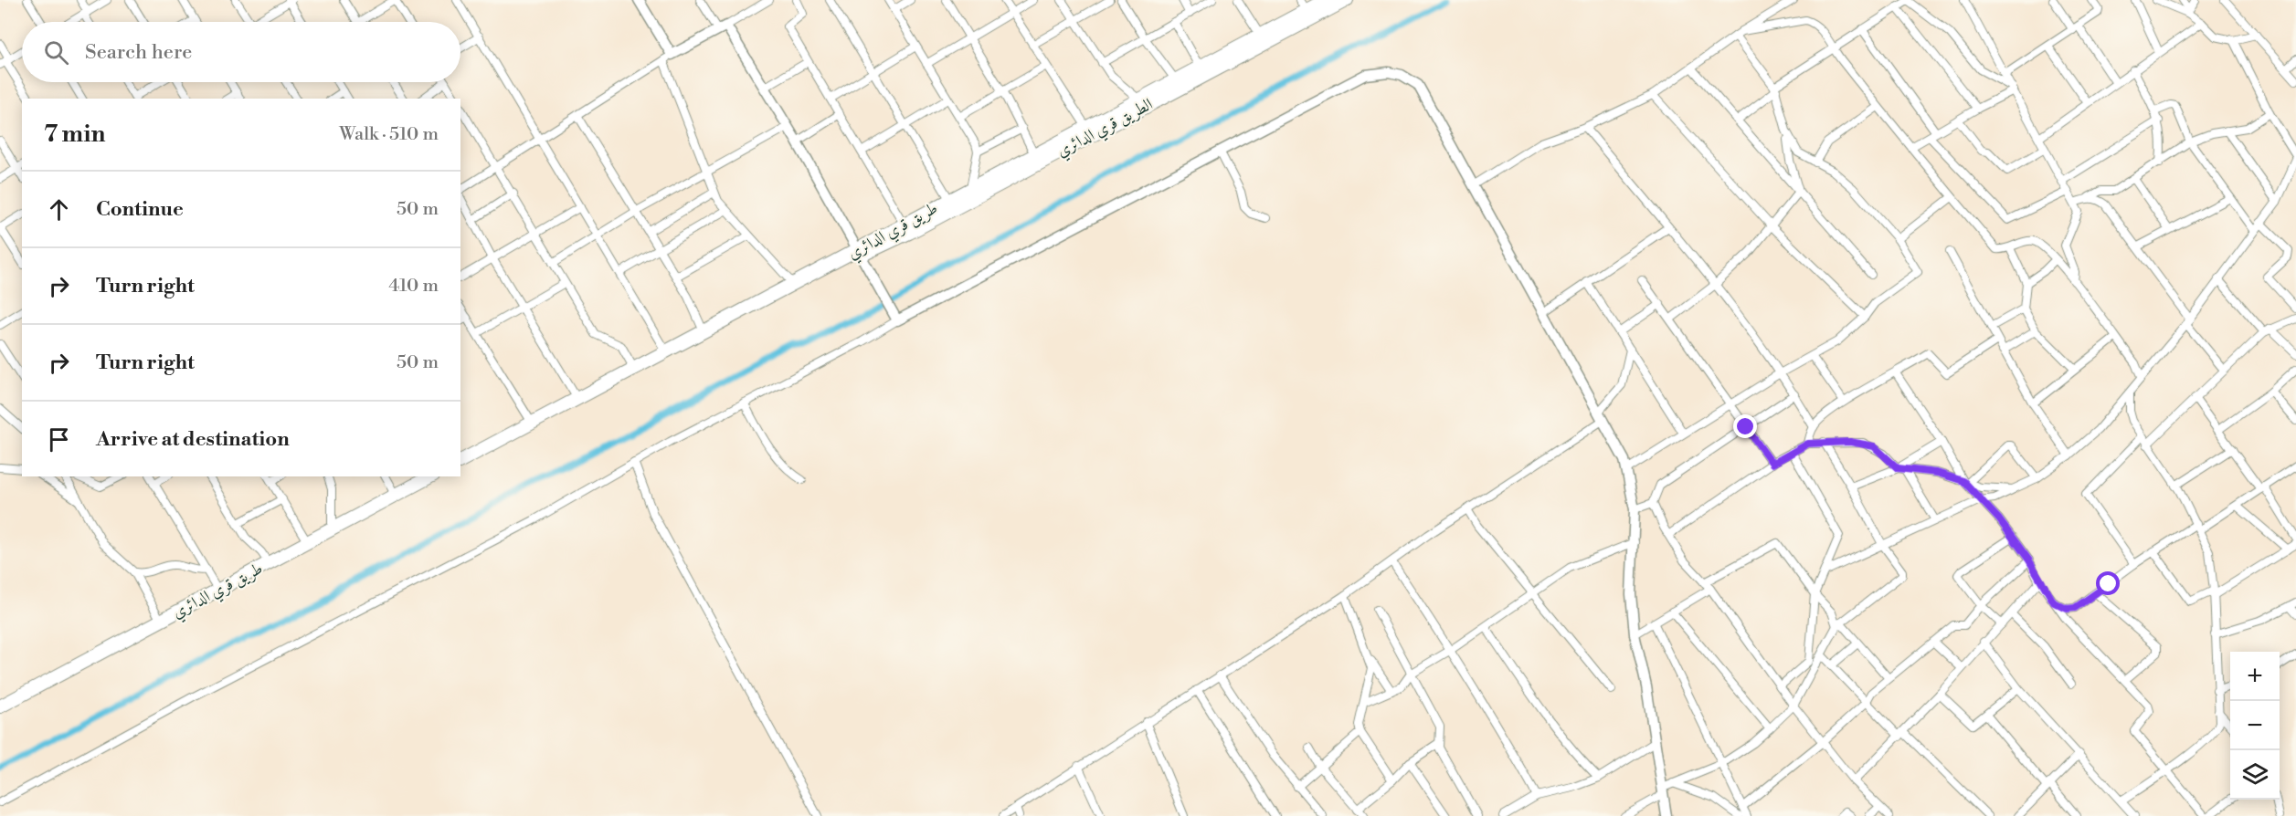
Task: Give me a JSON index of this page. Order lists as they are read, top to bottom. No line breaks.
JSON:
{"streets":{"highway":["الطريق قري الدائري","طريق قري الدائري"]},"crossings":[["الطريق قري الدائري","طريق قري الدائري"]],"page":{"search":"Search here","heading":["7 min","Walk · 510 m"],"list":[["Continue","50 m"],["Turn right","410 m"],["Turn right","50 m"],"Arrive at destination"],"map_buttons":["+","−"]}}
